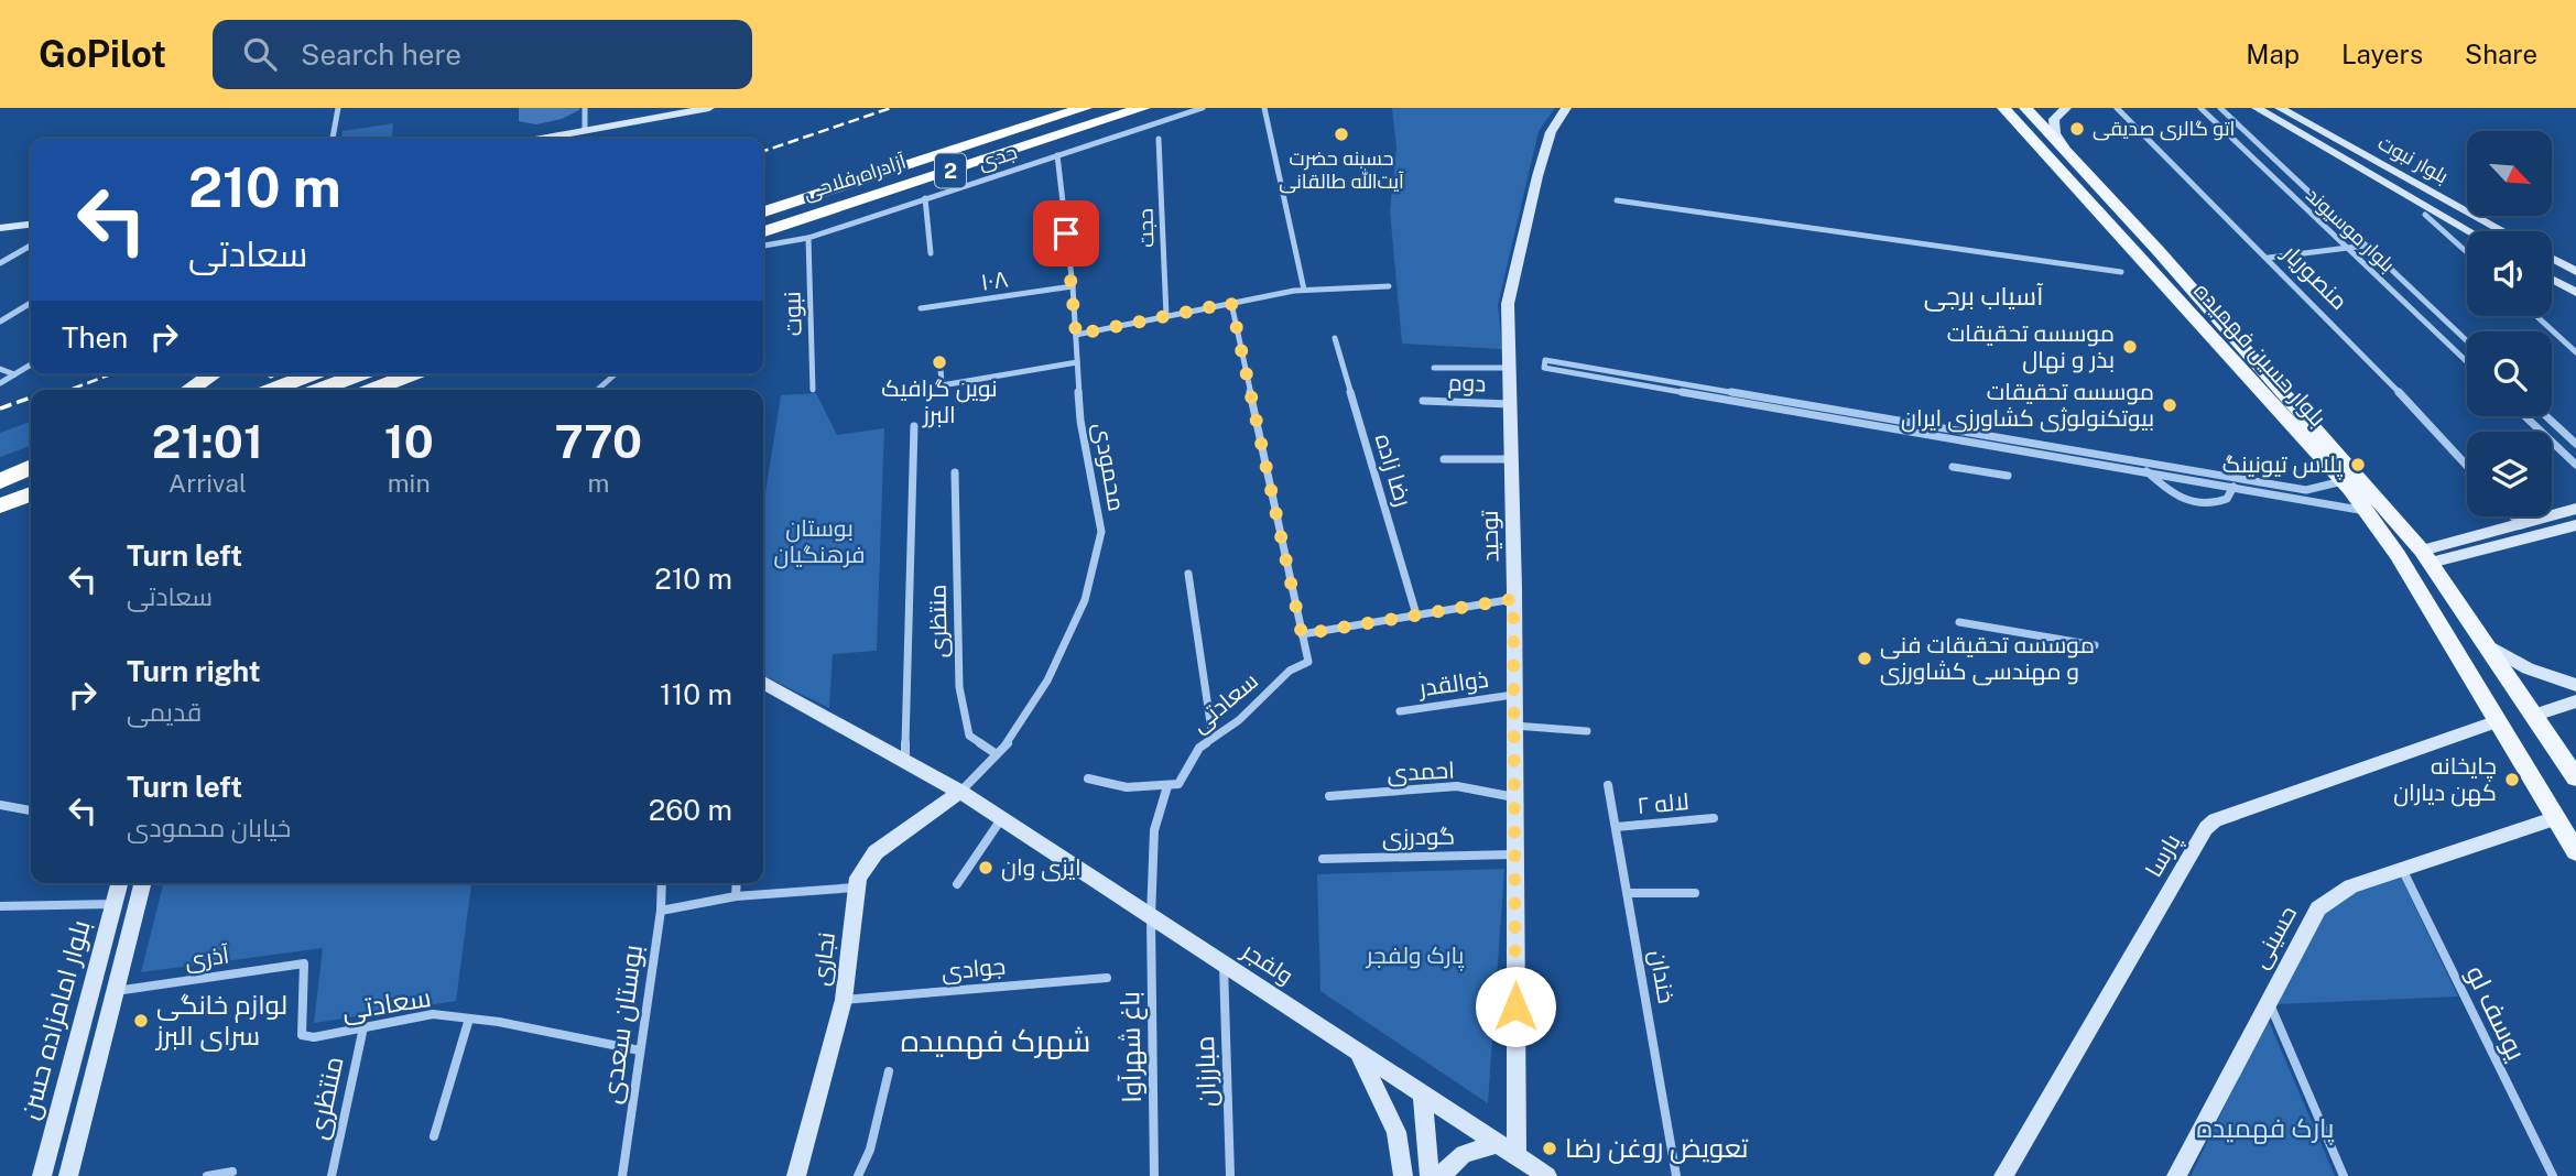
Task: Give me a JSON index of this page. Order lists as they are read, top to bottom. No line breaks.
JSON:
{"streets":{"highway":["2","آزادراه فلاحی"],"main road":["بلوار حسین فهمیده"],"street":["جدی","بلوار نبوت","حجت","بلوار موسیوند","منصوریار","۱۰۸","نبوت","دوم","محمودی","رضا زاده","توحید","منتظری","ذوالقدر","سعادتی","احمدی","لاله ۲","گودرزی","پارسا","حسینی","آذری","نجاری","ولفجر","جوادی","خندان","یوسف لو","بلوار امامزاده حسن","بوستان سعدی","باغ شهرآوا","مبارزان"]},"crossings":[["جدی","نبوت"],["جدی","محمودی"],["۱۰۸","محمودی"],["بلوار حسین فهمیده","پارسا"],["بلوار حسین فهمیده","حسینی"],["دوم","توحید"],["محمودی","منتظری"],["محمودی","نجاری"],["محمودی","ولفجر"],["توحید","ذوالقدر"],["توحید","احمدی"],["توحید","گودرزی"],["توحید","ولفجر"],["منتظری","سعادتی"],["سعادتی","آذری"],["سعادتی","بوستان سعدی"],["سعادتی","باغ شهرآوا"],["لاله ۲","خندان"],["حسینی","یوسف لو"],["آذری","بلوار امامزاده حسن"],["نجاری","ولفجر"],["نجاری","جوادی"],["ولفجر","باغ شهرآوا"],["ولفجر","مبارزان"]],"districts":["آسیاب برجی","شهرک فهمیده"],"parks":["بوستان فرهنگیان","پارک ولفجر","پارک فهمیده"],"places":["اتو گالری صدیقی","حسینه حضرت آیت‌الله طالقانی","موسسه تحقیقات بذر و نهال","نوین گرافیک البرز","موسسه تحقیقات بیوتکنولوژی کشاورزی ایران","پلاس تیونینگ","موسسه تحقیقات فنی و مهندسی کشاورزی","چایخانه کهن دیاران","ایزی وان","لوازم خانگی سرای البرز","تعویض روغن رضا"],"north":"bottom right","page":{"header":"GoPilot","search":"Search here","nav":["Map","Layers","Share"],"turn":["210 m","سعادتی"],"then":"Then","eta":["21:01","Arrival","10","min","770","m"],"list":[{"name":"Turn left","note":"سعادتی","value":"210 m"},{"name":"Turn right","note":"قدیمی","value":"110 m"},{"name":"Turn left","note":"خیابان محمودی","value":"260 m"}]}}
